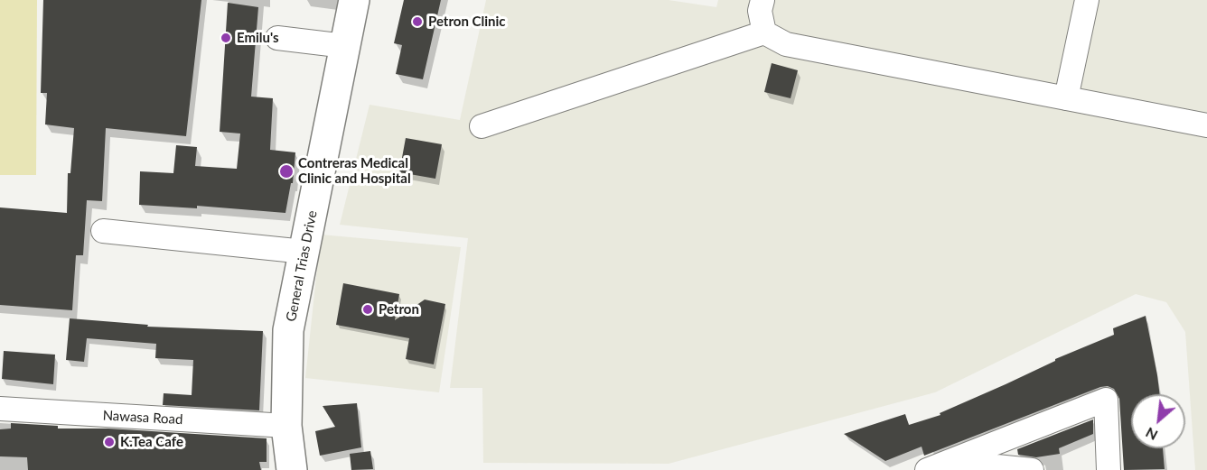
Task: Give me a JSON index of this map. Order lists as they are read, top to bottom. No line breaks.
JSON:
{"streets":{"main road":["General Trias Drive"],"street":["Nawasa Road"]},"crossings":[["General Trias Drive","Nawasa Road"]],"places":["Petron Clinic","Emilu's","Contreras Medical Clinic and Hospital","Petron","K.Tea Cafe"],"north":"bottom left"}
